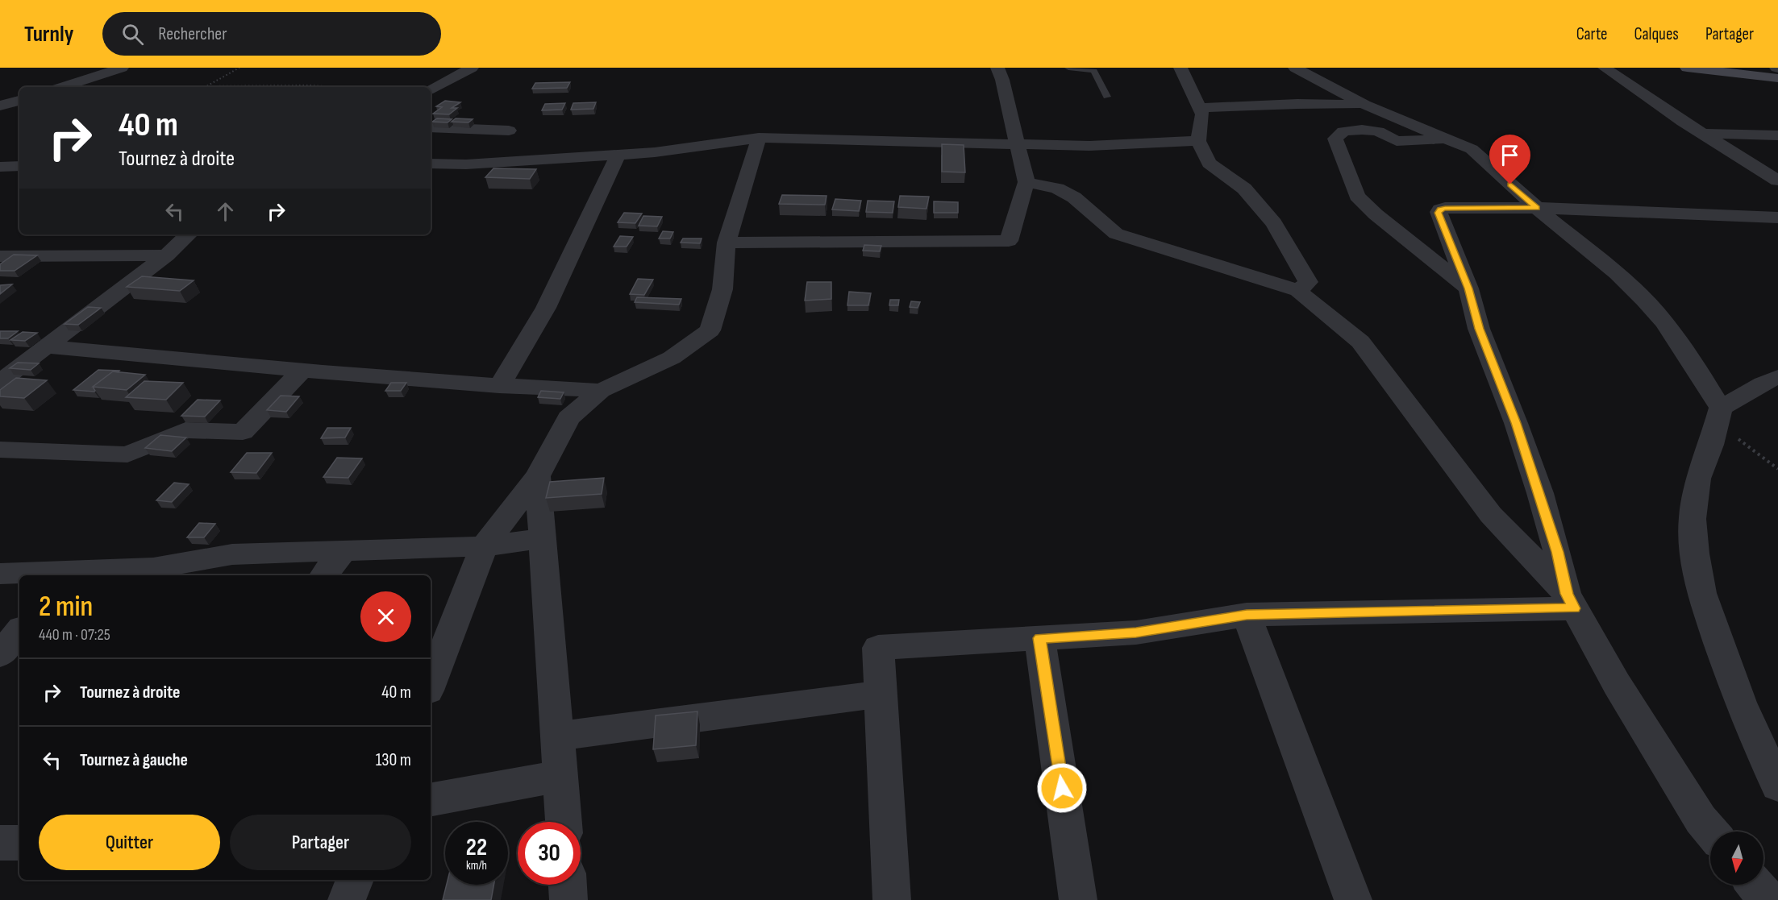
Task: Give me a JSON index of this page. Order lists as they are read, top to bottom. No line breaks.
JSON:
{"north":"bottom","page":{"header":"Turnly","search":"Rechercher","nav":["Carte","Calques","Partager"],"turn":["40 m","Tournez à droite"],"heading":["2 min","440 m · 07:25"],"list":[{"name":"Tournez à droite","value":"40 m"},{"name":"Tournez à gauche","value":"130 m"}],"buttons":["Quitter","Partager"],"speed":"22 km/h","limit":"30"}}
